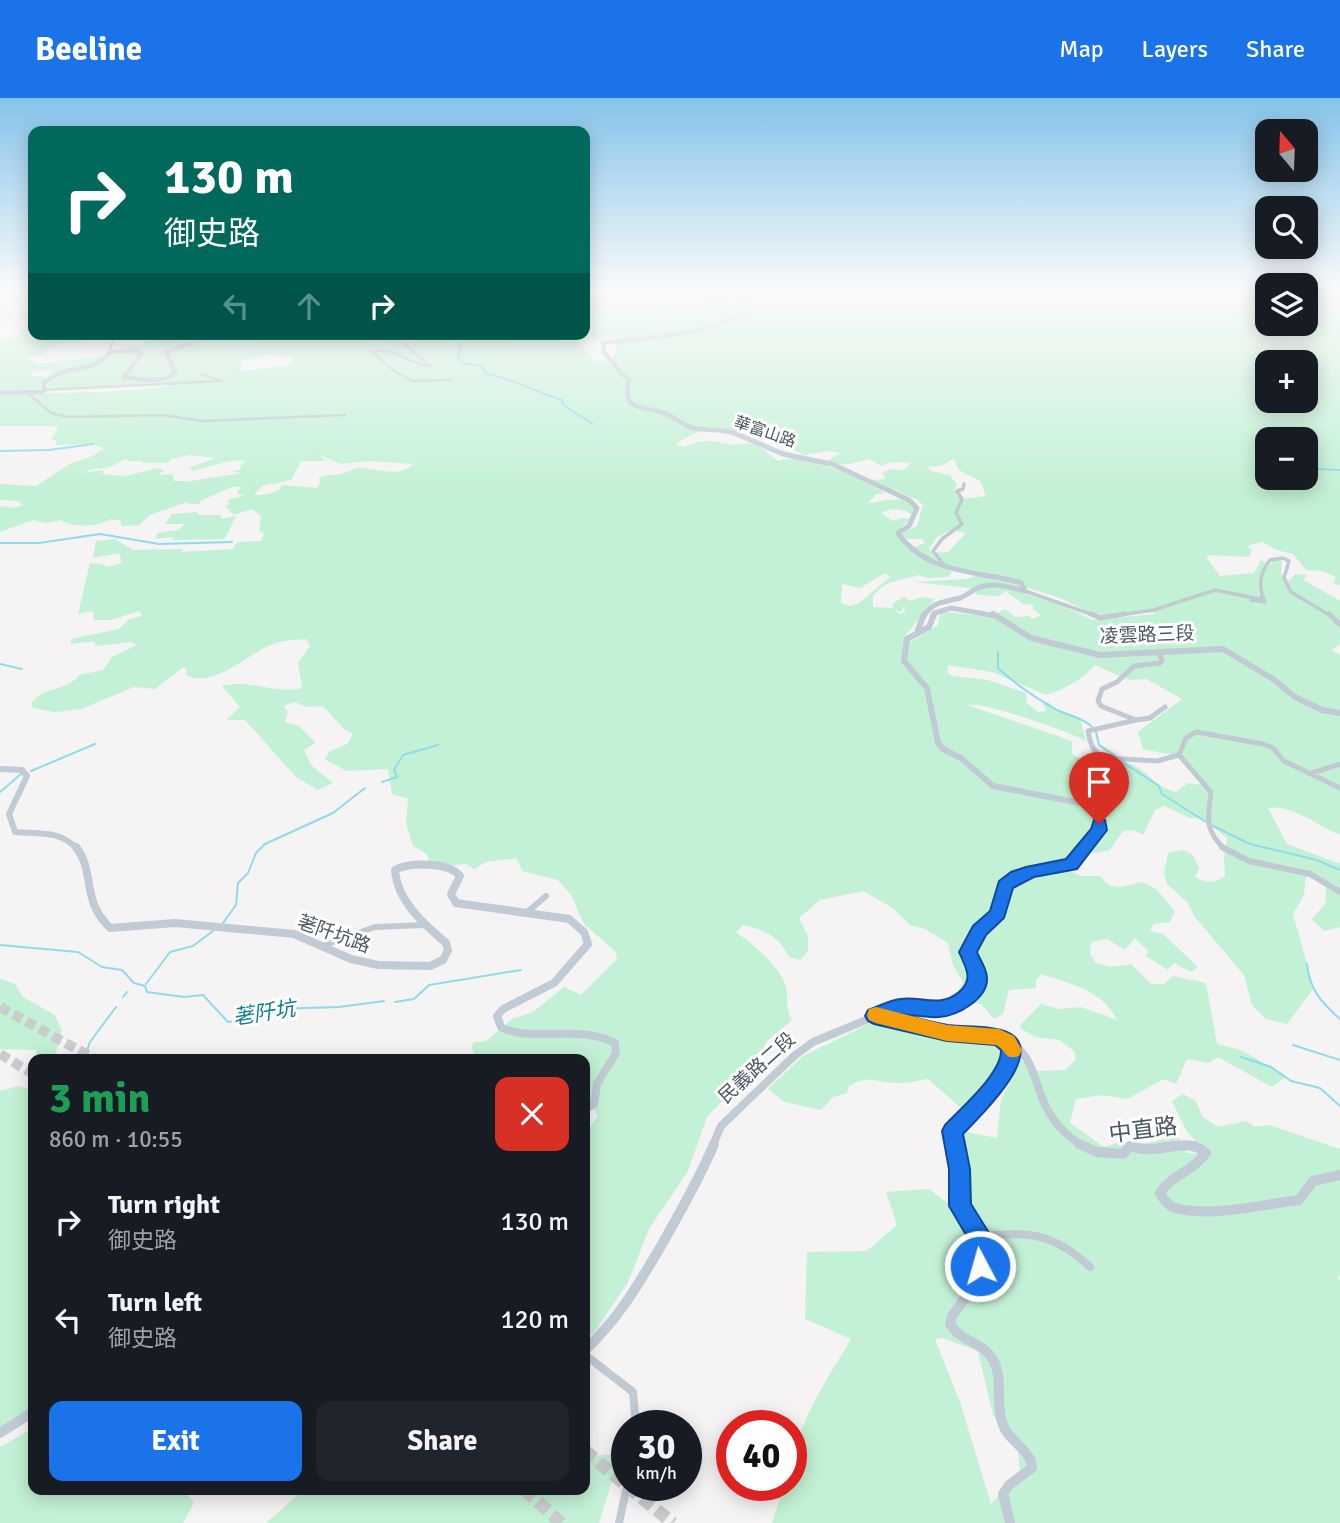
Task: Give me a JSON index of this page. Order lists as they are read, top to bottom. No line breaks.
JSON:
{"streets":{"street":["華富山路","凌雲路三段","荖阡坑路","民義路二段","中直路"]},"crossings":[["華富山路","凌雲路三段"],["凌雲路三段","民義路二段"]],"water":["荖阡坑"],"north":"top","page":{"header":"Beeline","nav":["Map","Layers","Share"],"map_buttons":["+","−"],"turn":["130 m","御史路"],"heading":["3 min","860 m · 10:55"],"list":[{"name":"Turn right","note":"御史路","value":"130 m"},{"name":"Turn left","note":"御史路","value":"120 m"}],"buttons":["Exit","Share"],"speed":"30 km/h","limit":"40"}}
